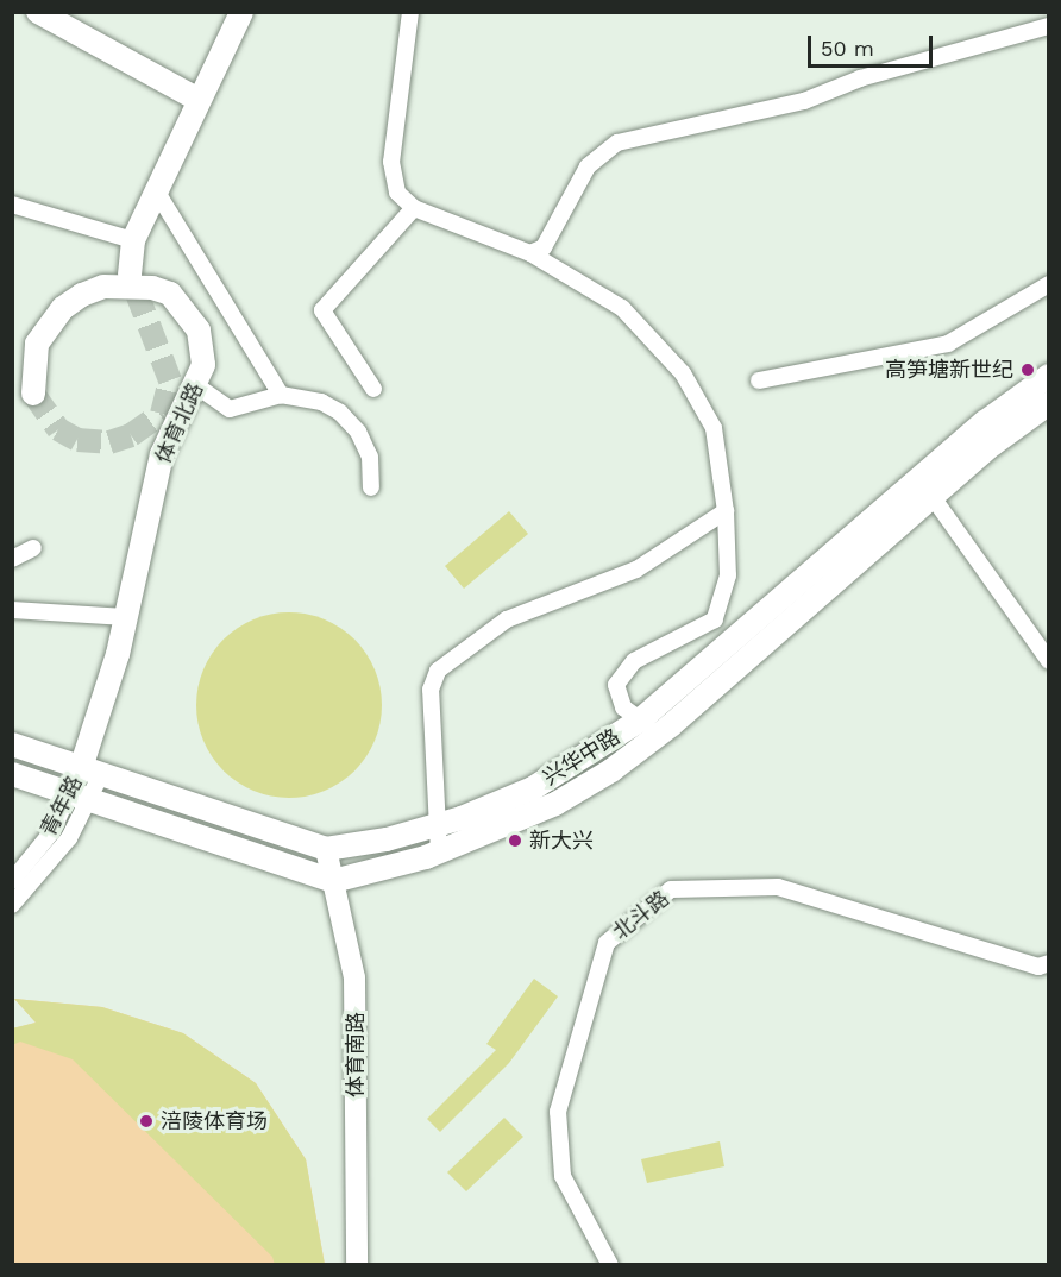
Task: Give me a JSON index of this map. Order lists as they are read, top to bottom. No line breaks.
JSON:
{"streets":{"main road":["体育北路","兴华中路"],"street":["青年路","北斗路","体育南路"]},"crossings":[["体育北路","兴华中路"],["兴华中路","体育南路"]],"places":["高笋塘新世纪","新大兴","涪陵体育场"],"scale_bar":"50 m"}
